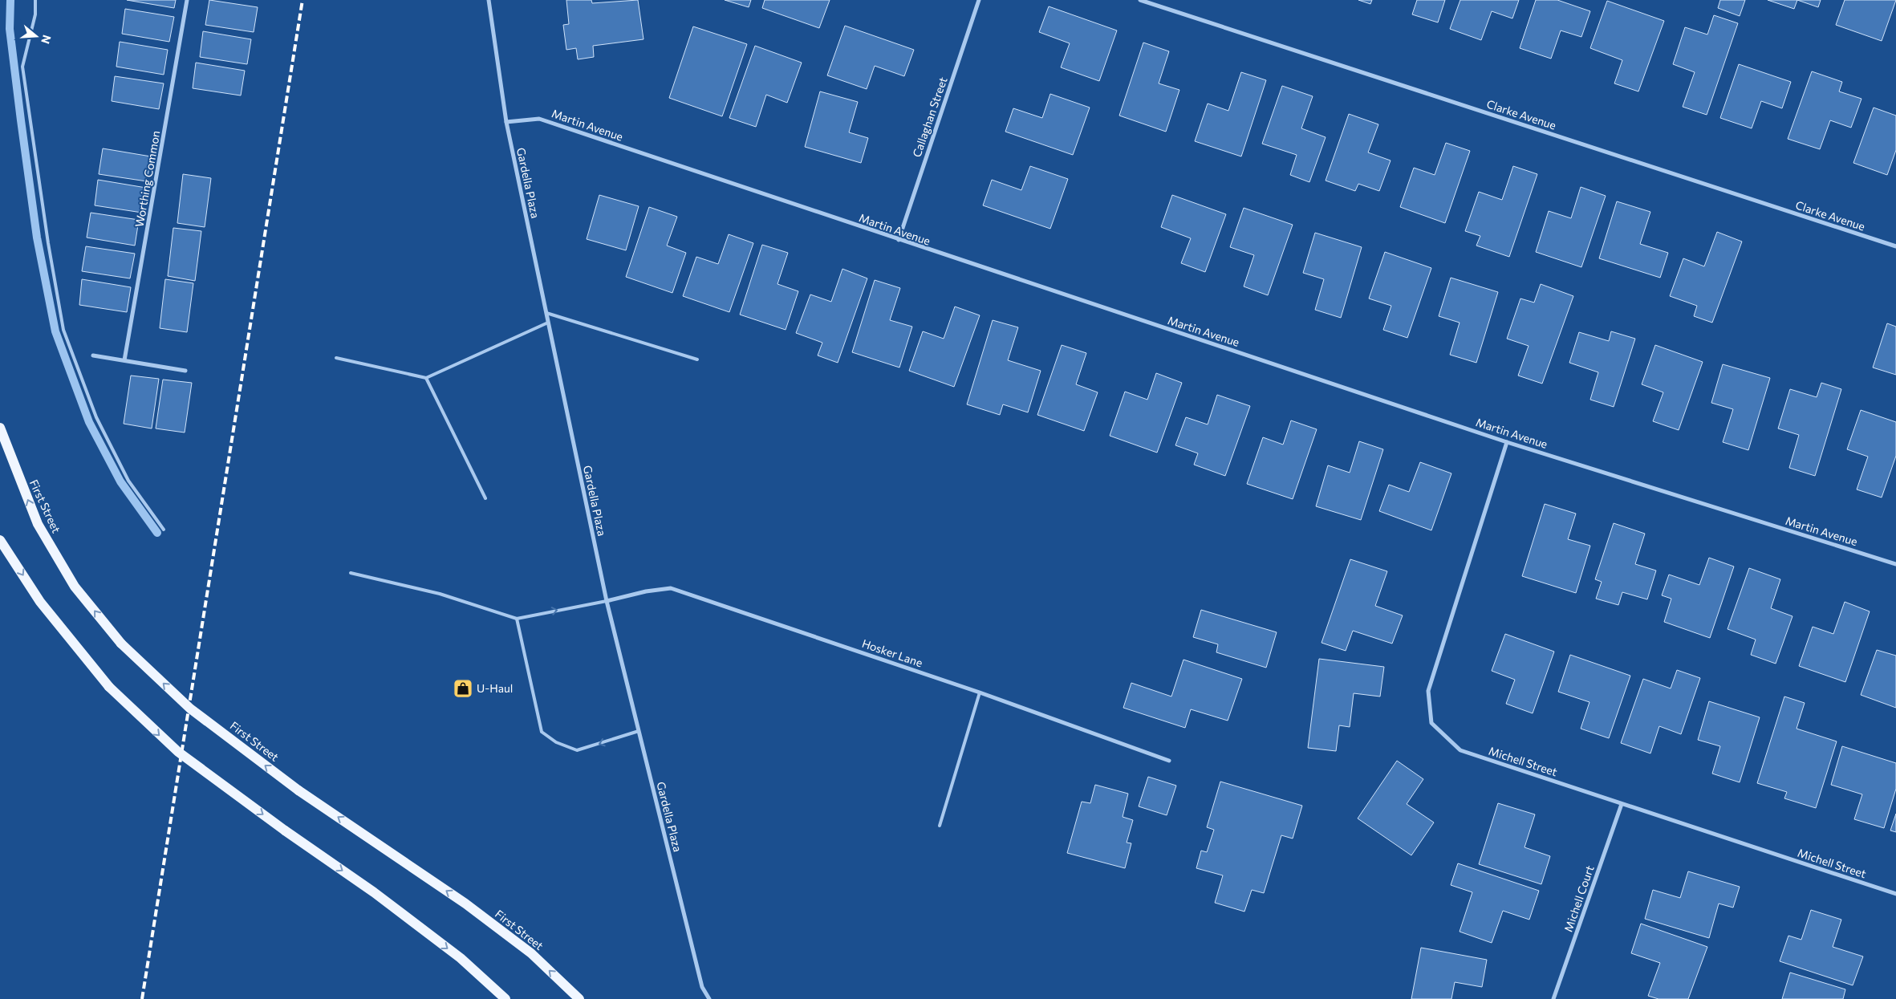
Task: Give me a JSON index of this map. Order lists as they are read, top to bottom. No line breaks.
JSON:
{"streets":{"main road":["First Street"],"street":["Clarke Avenue","Callaghan Street","Martin Avenue","Worthing Common","Gardella Plaza","Hosker Lane","Michell Street","Michell Court"]},"crossings":[["Callaghan Street","Martin Avenue"],["Martin Avenue","Gardella Plaza"],["Martin Avenue","Michell Street"],["Gardella Plaza","Hosker Lane"],["Michell Street","Michell Court"]],"places":{"shop":["U-Haul"]},"north":"right"}
